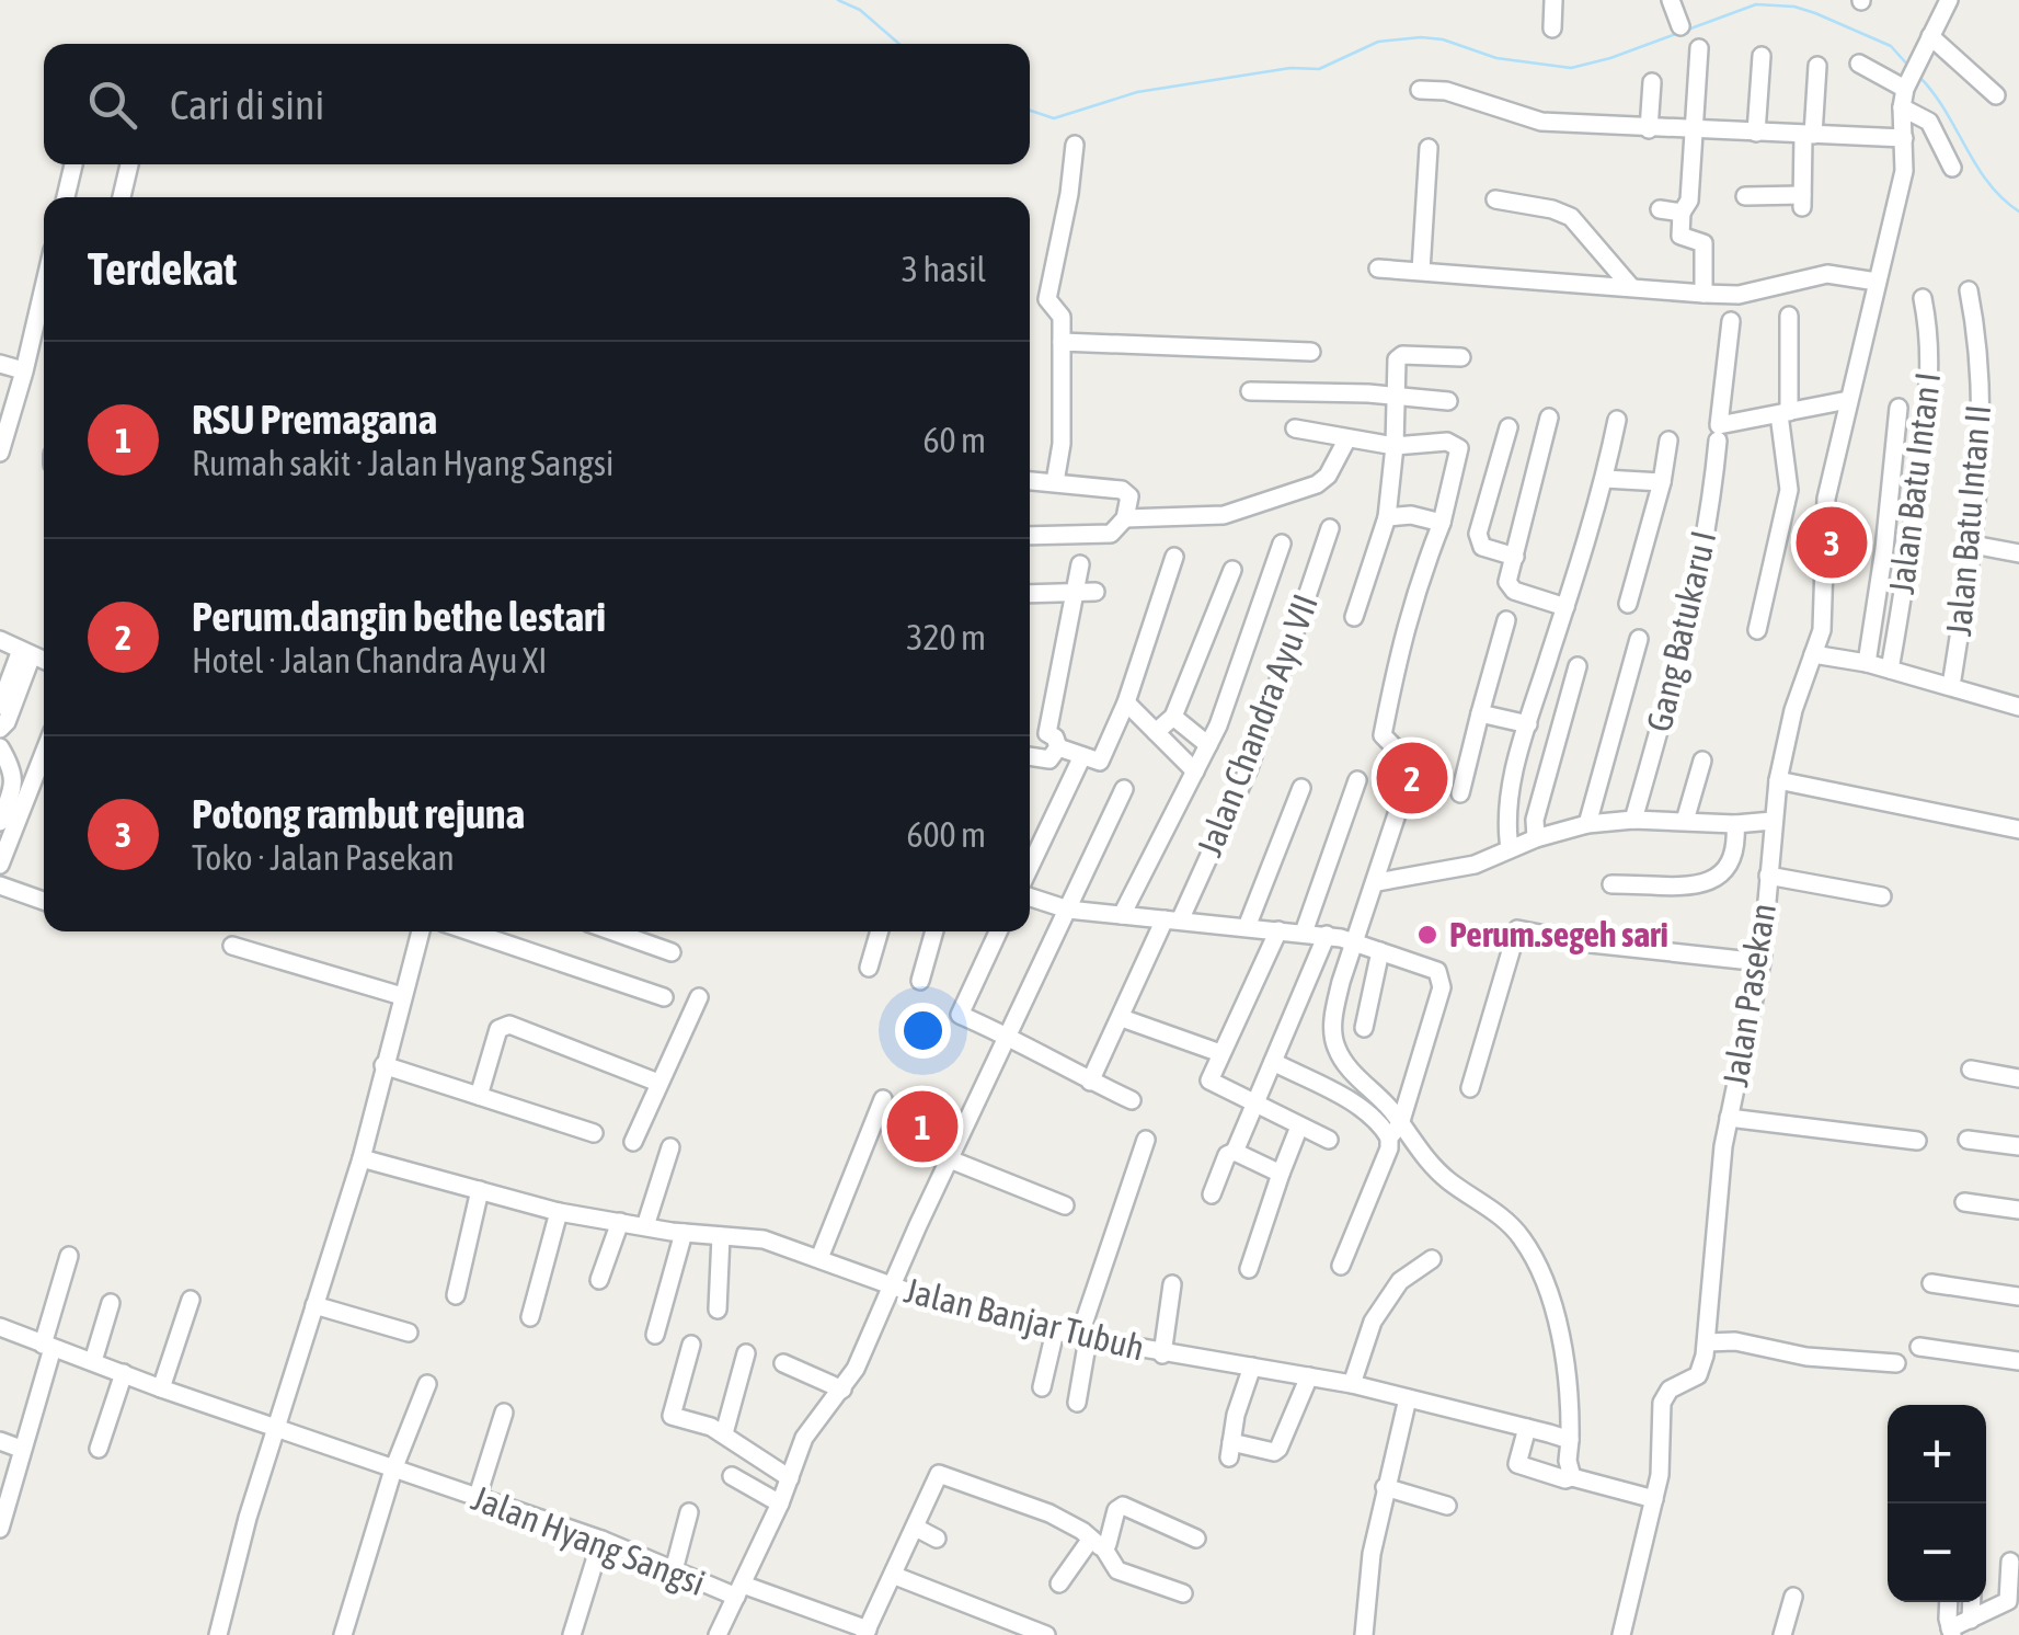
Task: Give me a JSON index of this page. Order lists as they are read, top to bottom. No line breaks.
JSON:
{"streets":{"street":["Jalan Batu Intan I","Jalan Batu Intan II","Gang Batukaru I","Jalan Chandra Ayu VII","Jalan Pasekan","Jalan Banjar Tubuh","Jalan Hyang Sangsi"]},"crossings":[["Jalan Banjar Tubuh","Jalan Hyang Sangsi"]],"places":["Perum.segeh sari"],"page":{"search":"Cari di sini","heading":["Terdekat","3 hasil"],"list":[{"mark":"1","name":"RSU Premagana","note":"Rumah sakit · Jalan Hyang Sangsi","value":"60 m"},{"mark":"2","name":"Perum.dangin bethe lestari","note":"Hotel · Jalan Chandra Ayu XI","value":"320 m"},{"mark":"3","name":"Potong rambut rejuna","note":"Toko · Jalan Pasekan","value":"600 m"}],"pins":["3","2","1"],"map_buttons":["+","−"]}}
